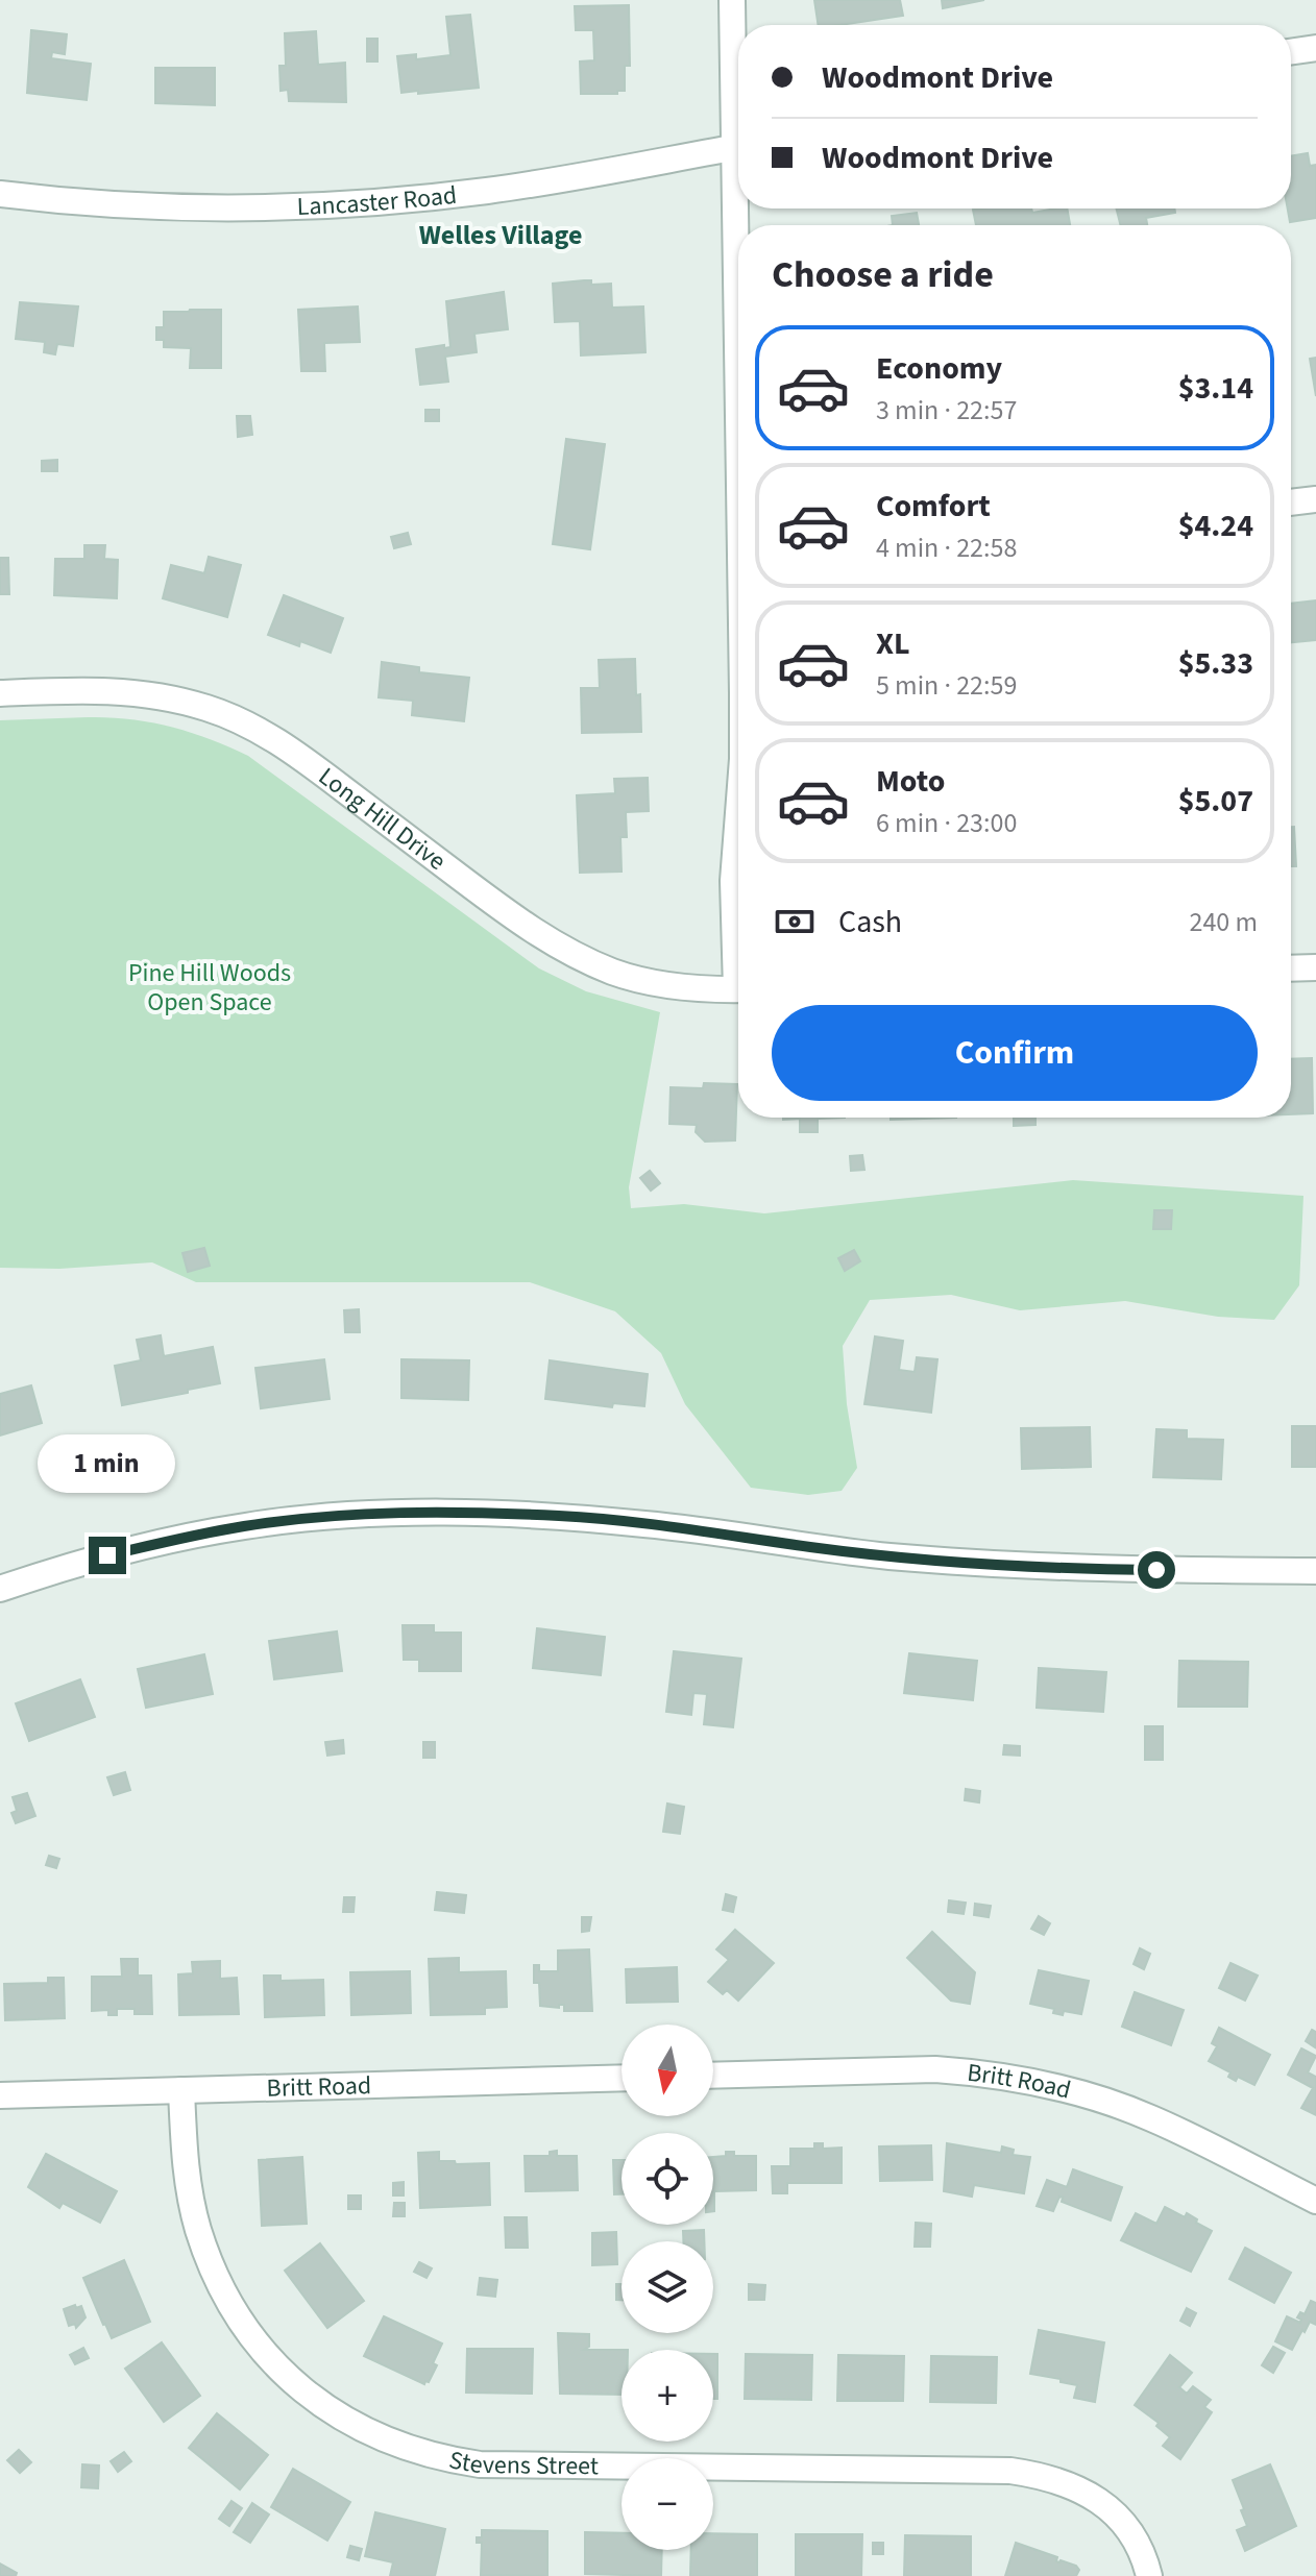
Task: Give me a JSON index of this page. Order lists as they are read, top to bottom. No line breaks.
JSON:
{"streets":{"street":["Lancaster Road","Long Hill Drive","Britt Road","Stevens Street"]},"crossings":[["Britt Road","Stevens Street"]],"districts":["Welles Village"],"parks":["Pine Hill Woods Open Space"],"north":"bottom","page":{"banner":["Woodmont Drive","Woodmont Drive"],"heading":"Choose a ride","list":[{"name":"Economy","note":"3 min · 22:57","value":"$3.14"},{"name":"Comfort","note":"4 min · 22:58","value":"$4.24"},{"name":"XL","note":"5 min · 22:59","value":"$5.33"},{"name":"Moto","note":"6 min · 23:00","value":"$5.07"}],"pay":["Cash","240 m"],"buttons":"Confirm","bubble":"1 min","map_buttons":["+","−"]}}
